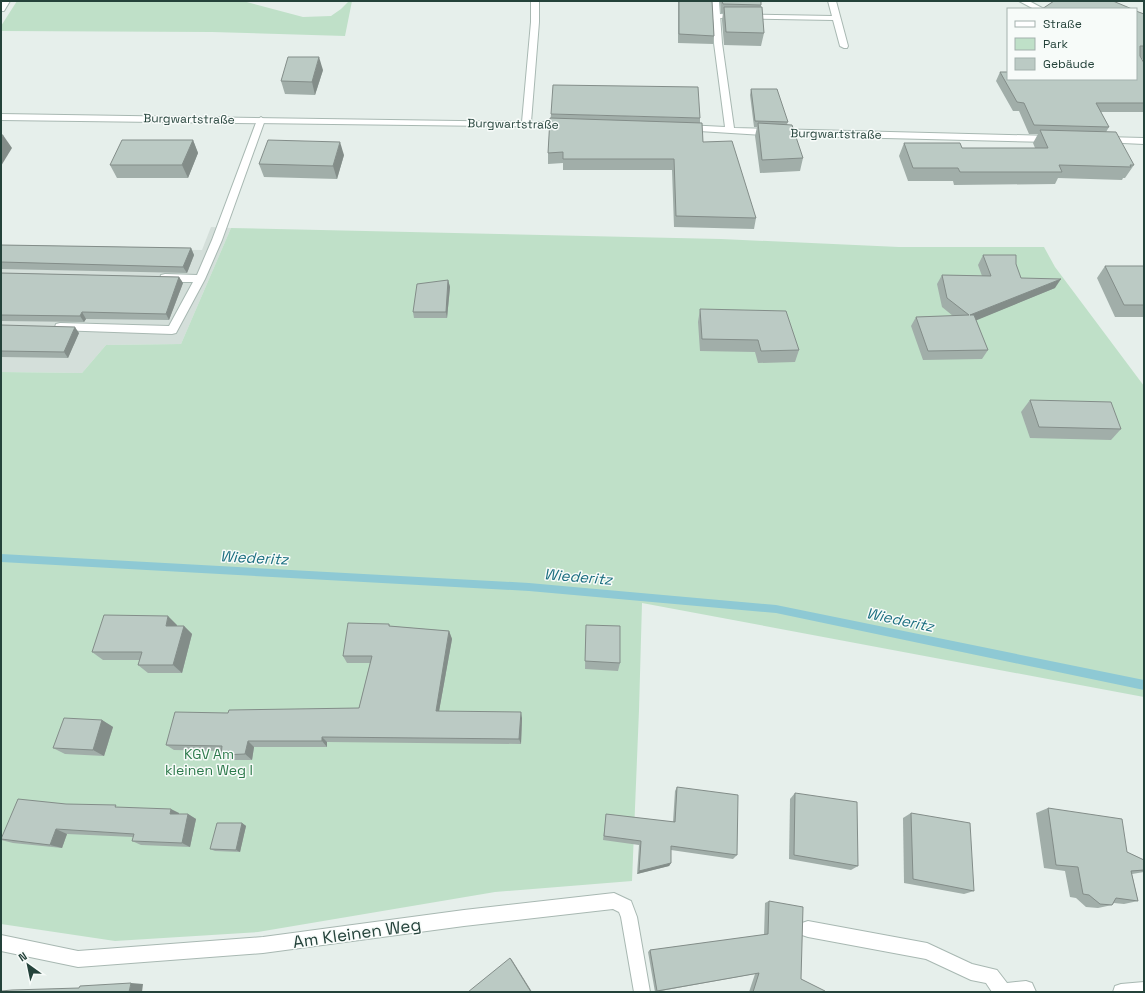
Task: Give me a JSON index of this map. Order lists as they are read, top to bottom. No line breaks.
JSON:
{"streets":{"street":["Burgwartstraße","Am Kleinen Weg"]},"water":["Wiederitz"],"parks":["KGV Am kleinen Weg I"],"legend":["Straße","Park","Gebäude"],"north":"top left"}
